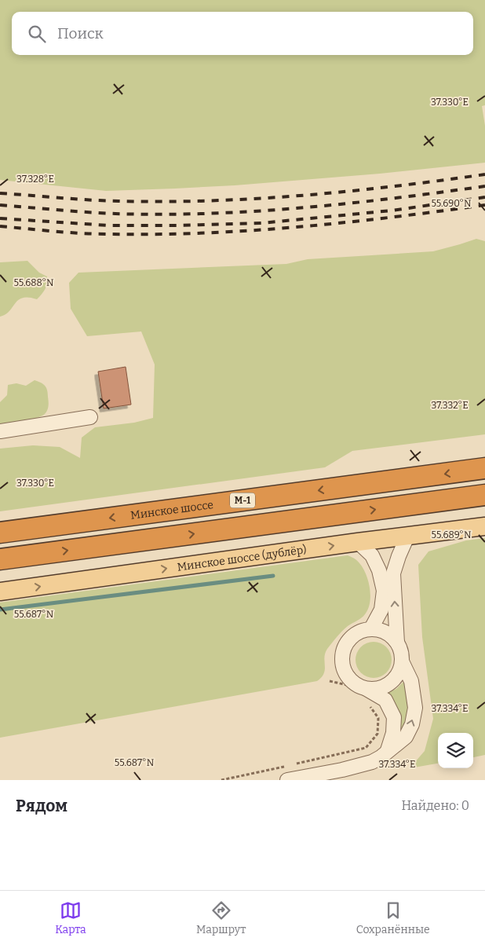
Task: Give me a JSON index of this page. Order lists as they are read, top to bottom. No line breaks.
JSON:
{"streets":{"highway":["М-1","Минское шоссе"],"main road":["Минское шоссе (дублёр)"]},"one_way":["Минское шоссе (дублёр)"],"page":{"search":"Поиск","heading":["Рядом","Найдено: 0"],"nav":["Карта","Маршрут","Сохранённые"]},"coordinates":["37.330°E","37.328°E","55.690°N","55.688°N","37.332°E","55.689°N","55.687°N","37.334°E"]}
